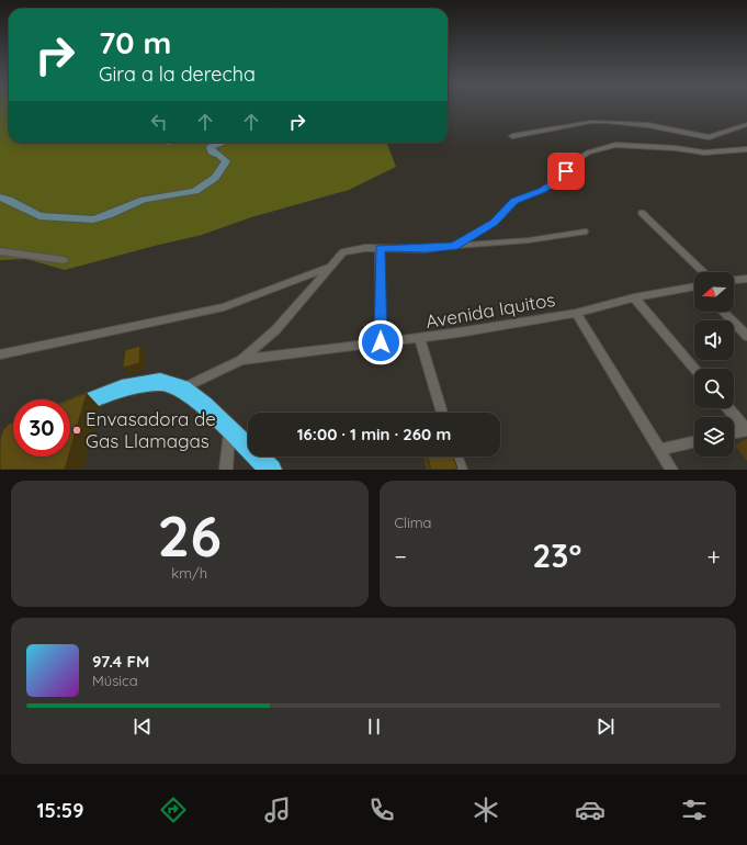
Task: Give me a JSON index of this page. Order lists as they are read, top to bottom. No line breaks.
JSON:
{"streets":{"street":["Avenida Iquitos"]},"places":["Envasadora de Gas Llamagas"],"north":"left","page":{"turn":["70 m","Gira a la derecha"],"limit":"30","trip":"16:00 · 1 min · 260 m","tile":[["26","km/h"],"Clima"],"heat":["−","23°","+"],"song":["97.4 FM","Música"],"tabs":"15:59"}}
